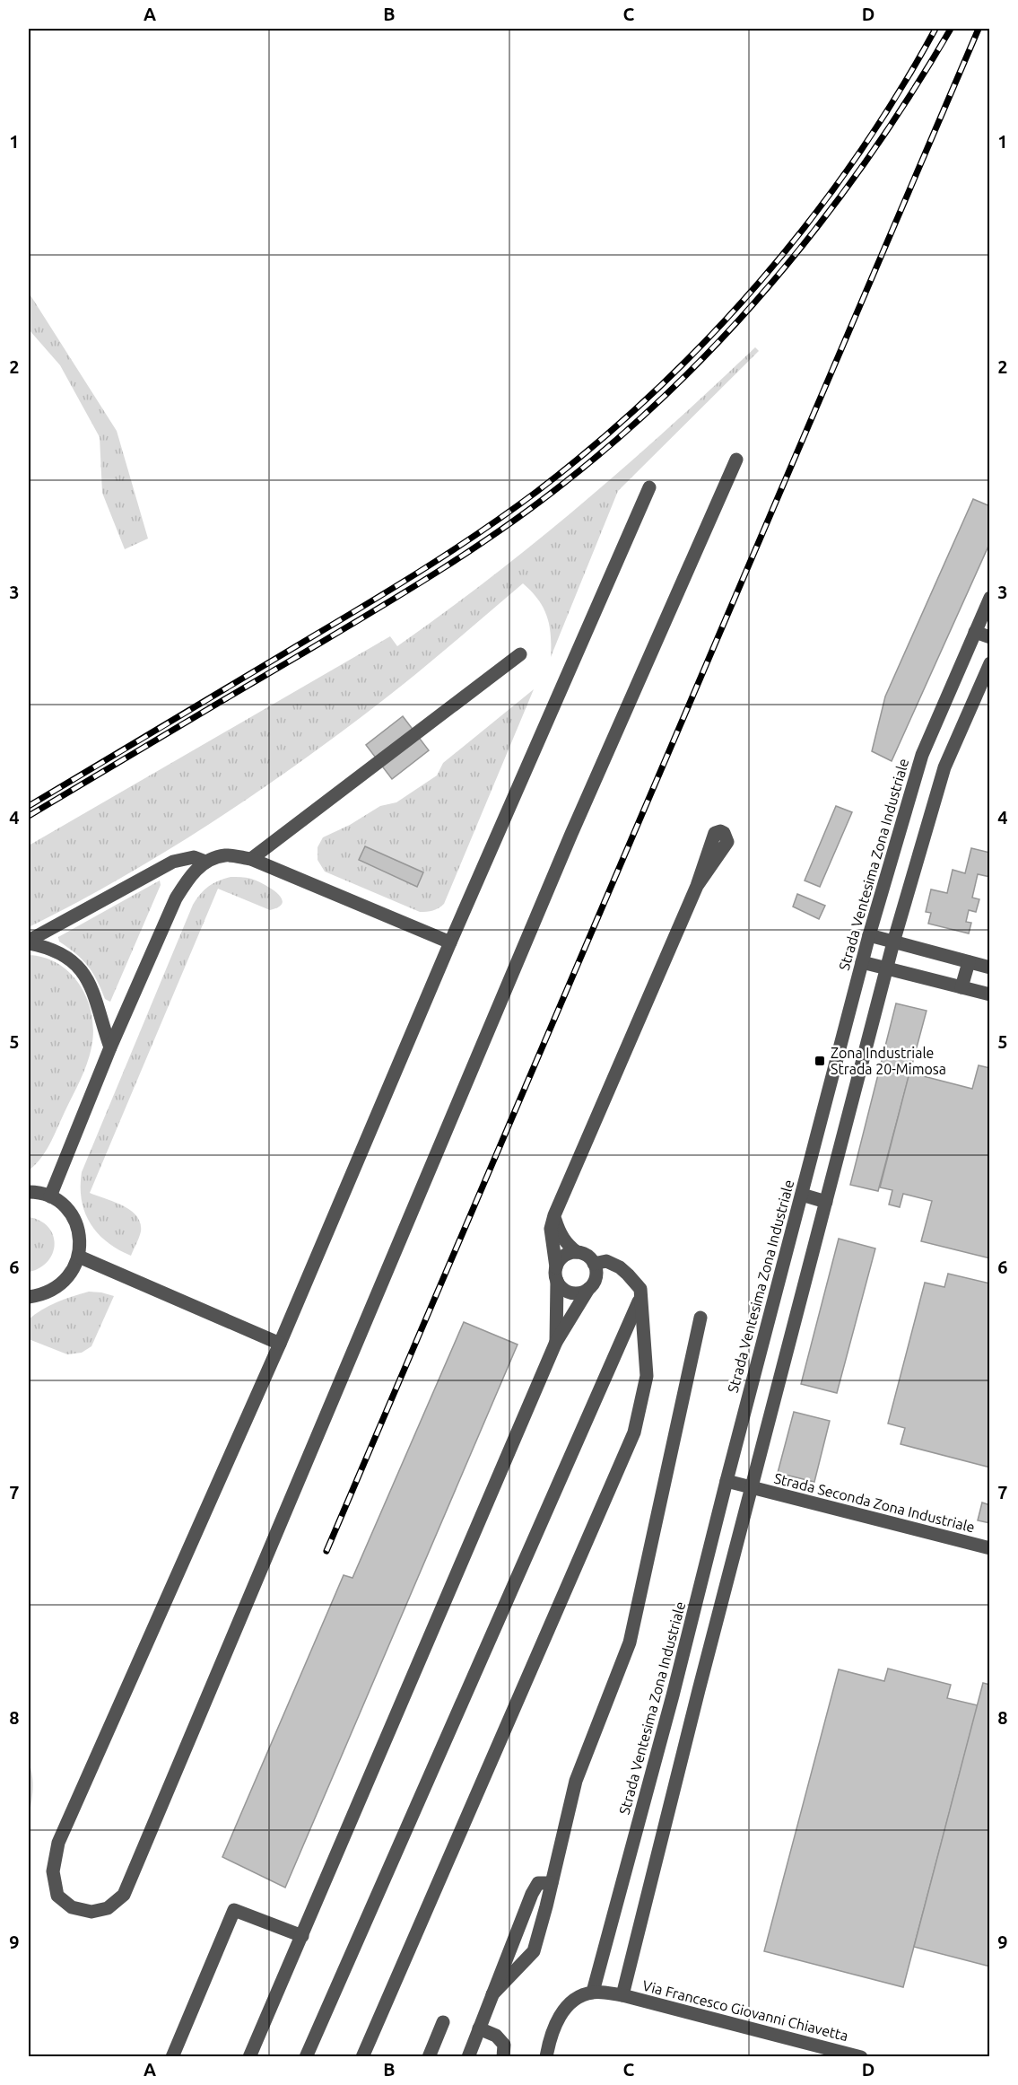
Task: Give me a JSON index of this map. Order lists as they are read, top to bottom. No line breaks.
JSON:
{"streets":{"street":["Strada Ventesima Zona Industriale","Strada Seconda Zona Industriale","Via Francesco Giovanni Chiavetta"]},"crossings":[["Strada Ventesima Zona Industriale","Strada Seconda Zona Industriale"],["Strada Ventesima Zona Industriale","Via Francesco Giovanni Chiavetta"]],"places":{"transit":["Zona Industriale Strada 20-Mimosa"]},"grid":{"columns":["A","B","C","D"],"rows":["1","2","3","4","5","6","7","8","9"]}}
